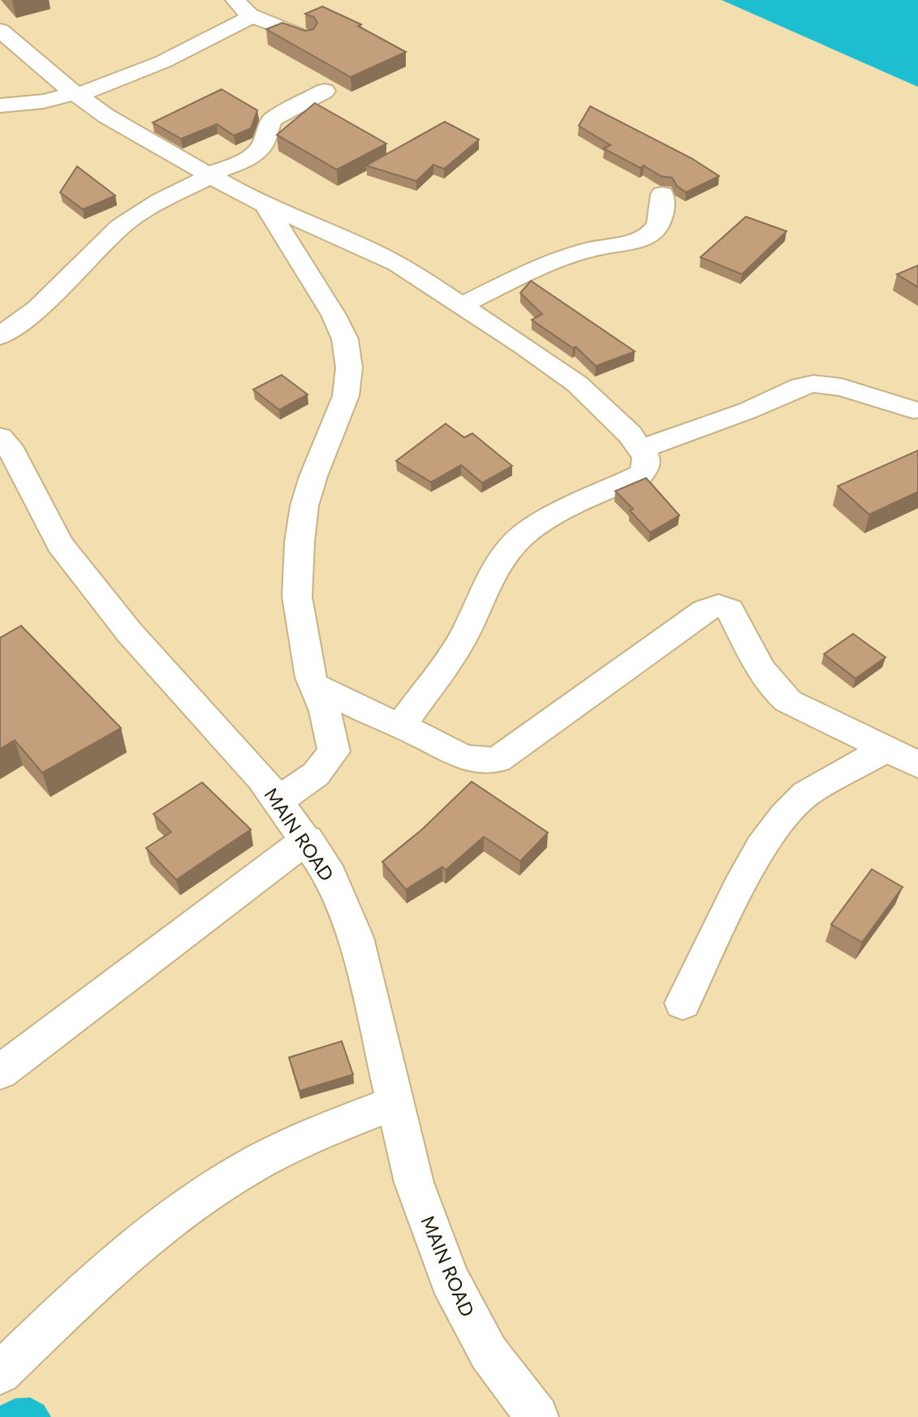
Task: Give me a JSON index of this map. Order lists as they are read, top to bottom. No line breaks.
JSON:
{"streets":{"street":["MAIN ROAD"]}}
